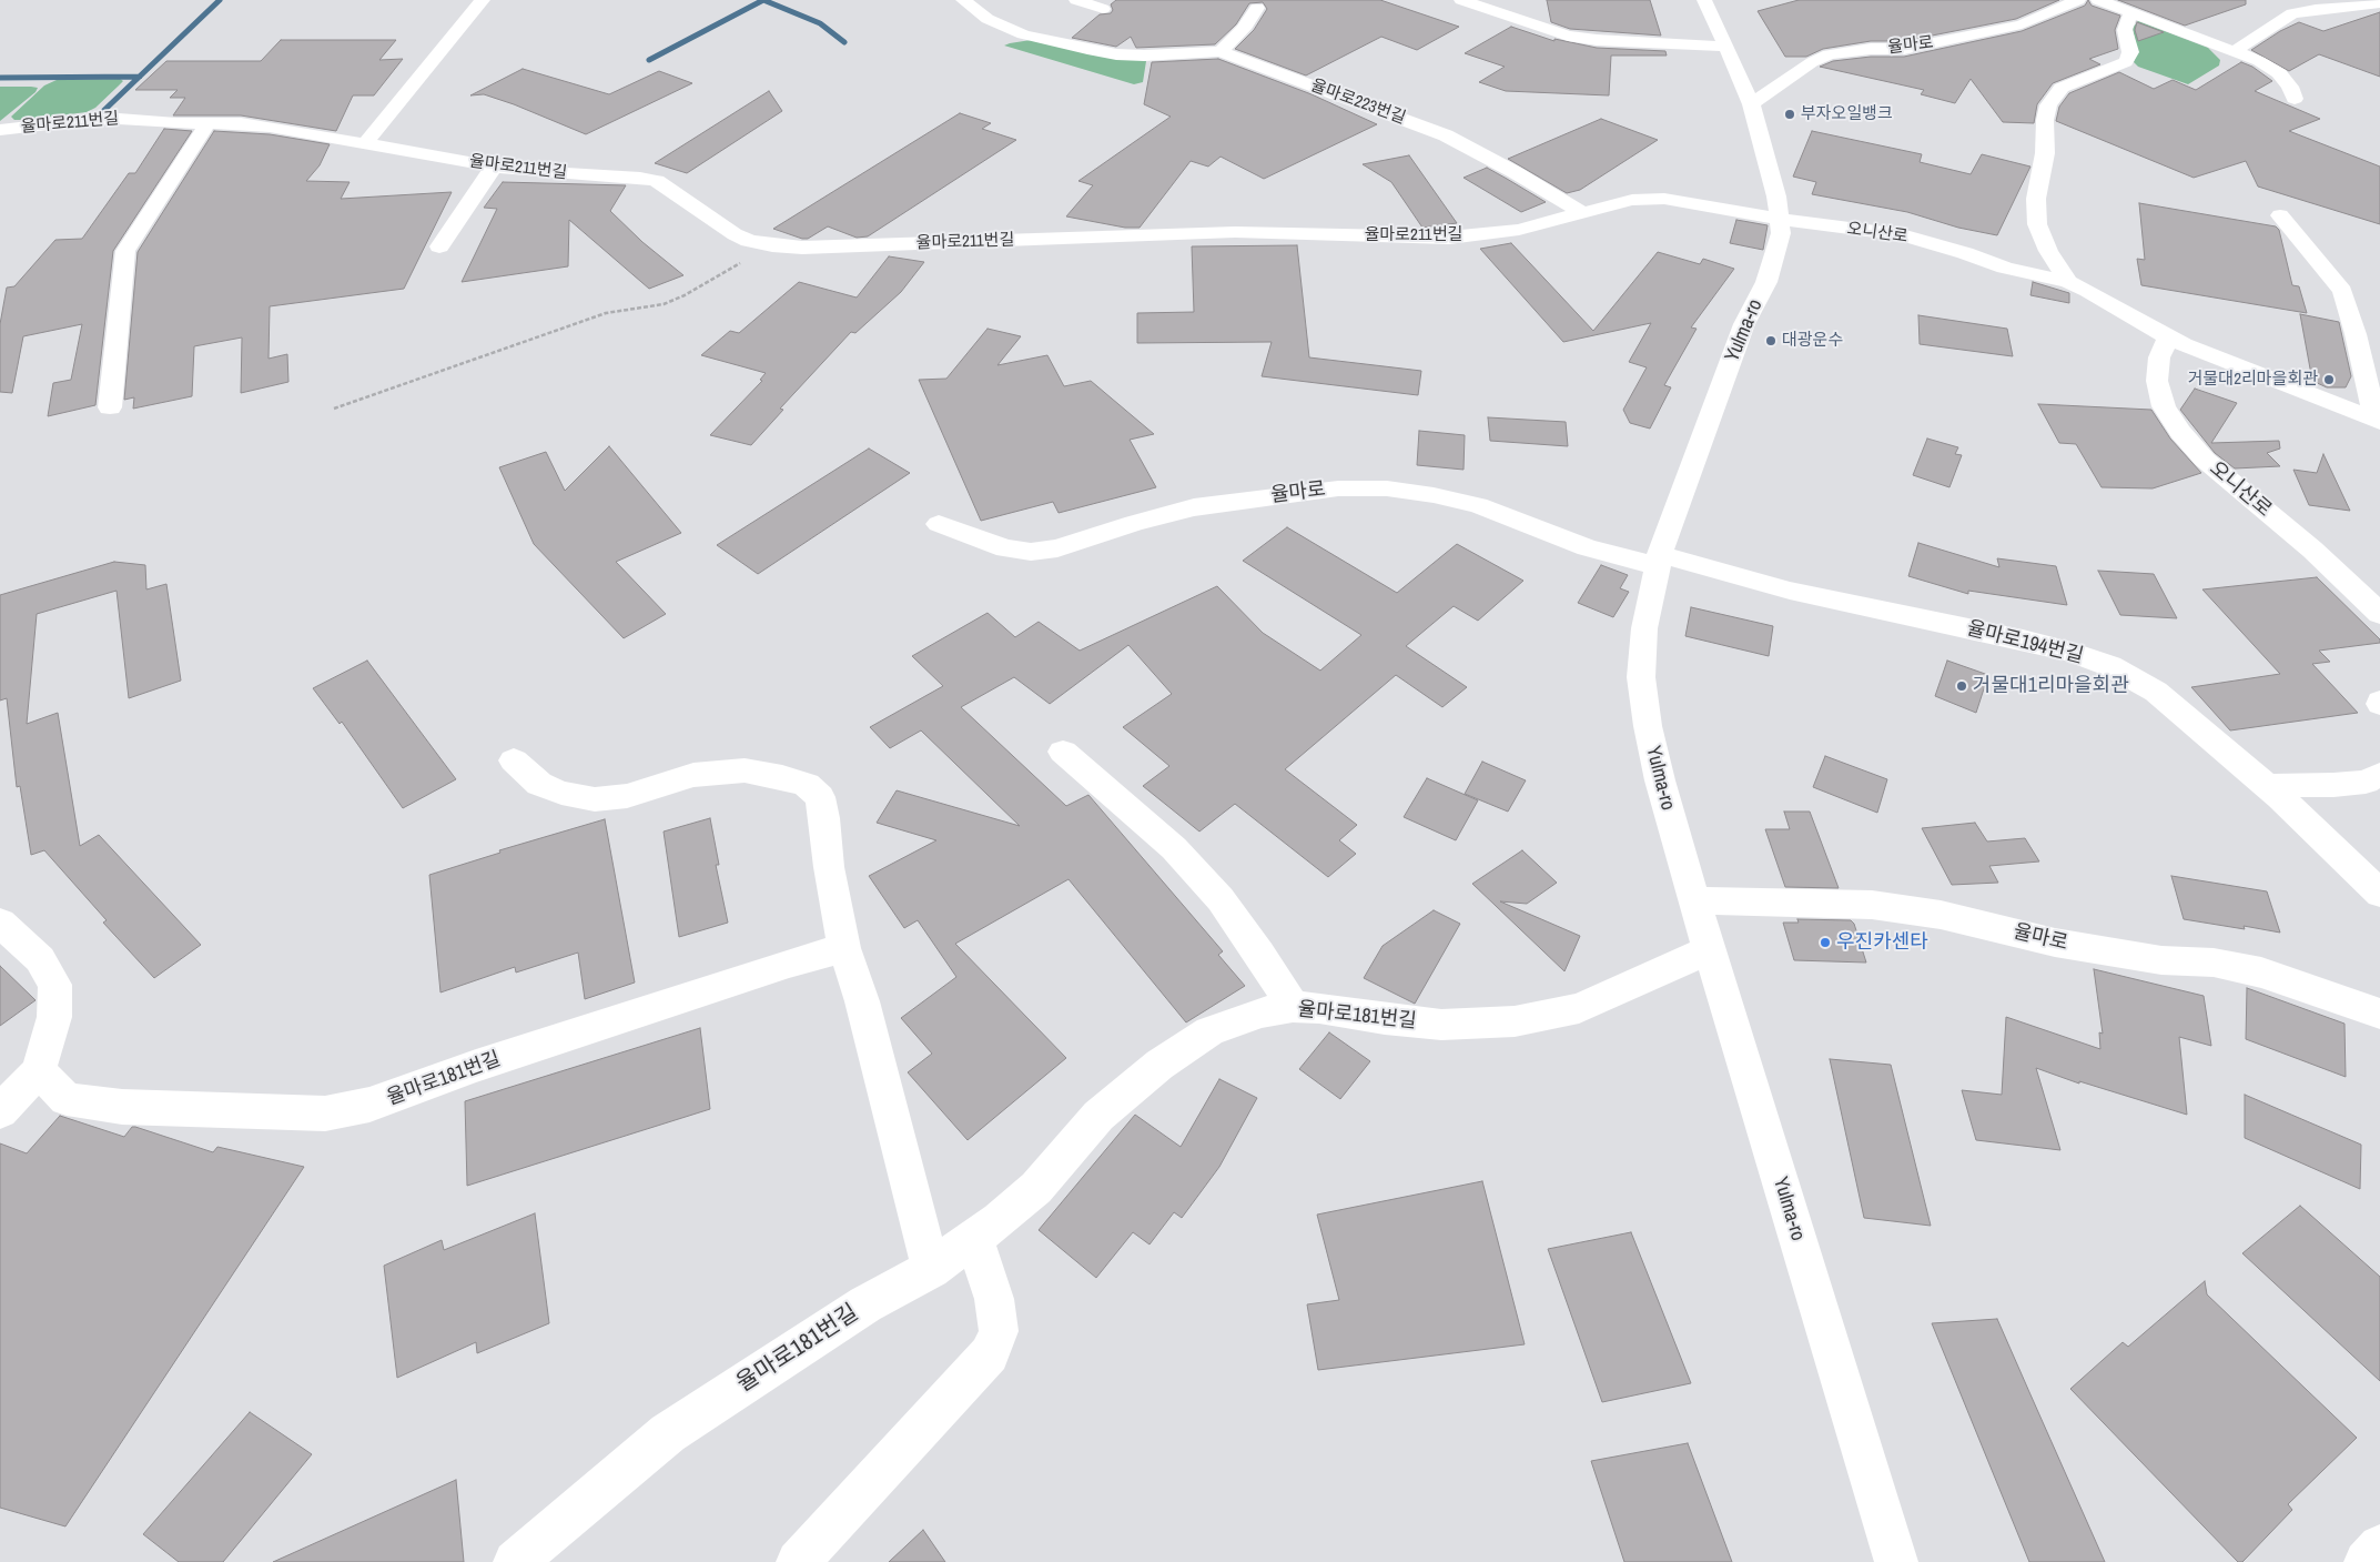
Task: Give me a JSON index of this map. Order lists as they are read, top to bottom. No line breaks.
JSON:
{"streets":{"street":["율마로","율마로223번길","율마로211번길","오니산로","Yulma-ro","율마로194번길","율마로181번길"]},"crossings":[["율마로","Yulma-ro"],["율마로","율마로194번길"],["율마로223번길","율마로211번길"],["율마로211번길","오니산로"],["율마로211번길","Yulma-ro"],["오니산로","Yulma-ro"],["Yulma-ro","율마로194번길"],["Yulma-ro","율마로181번길"]],"places":["부자오일뱅크","대광운수","거물대2리마을회관","거물대1리마을회관","우진카센타"]}
